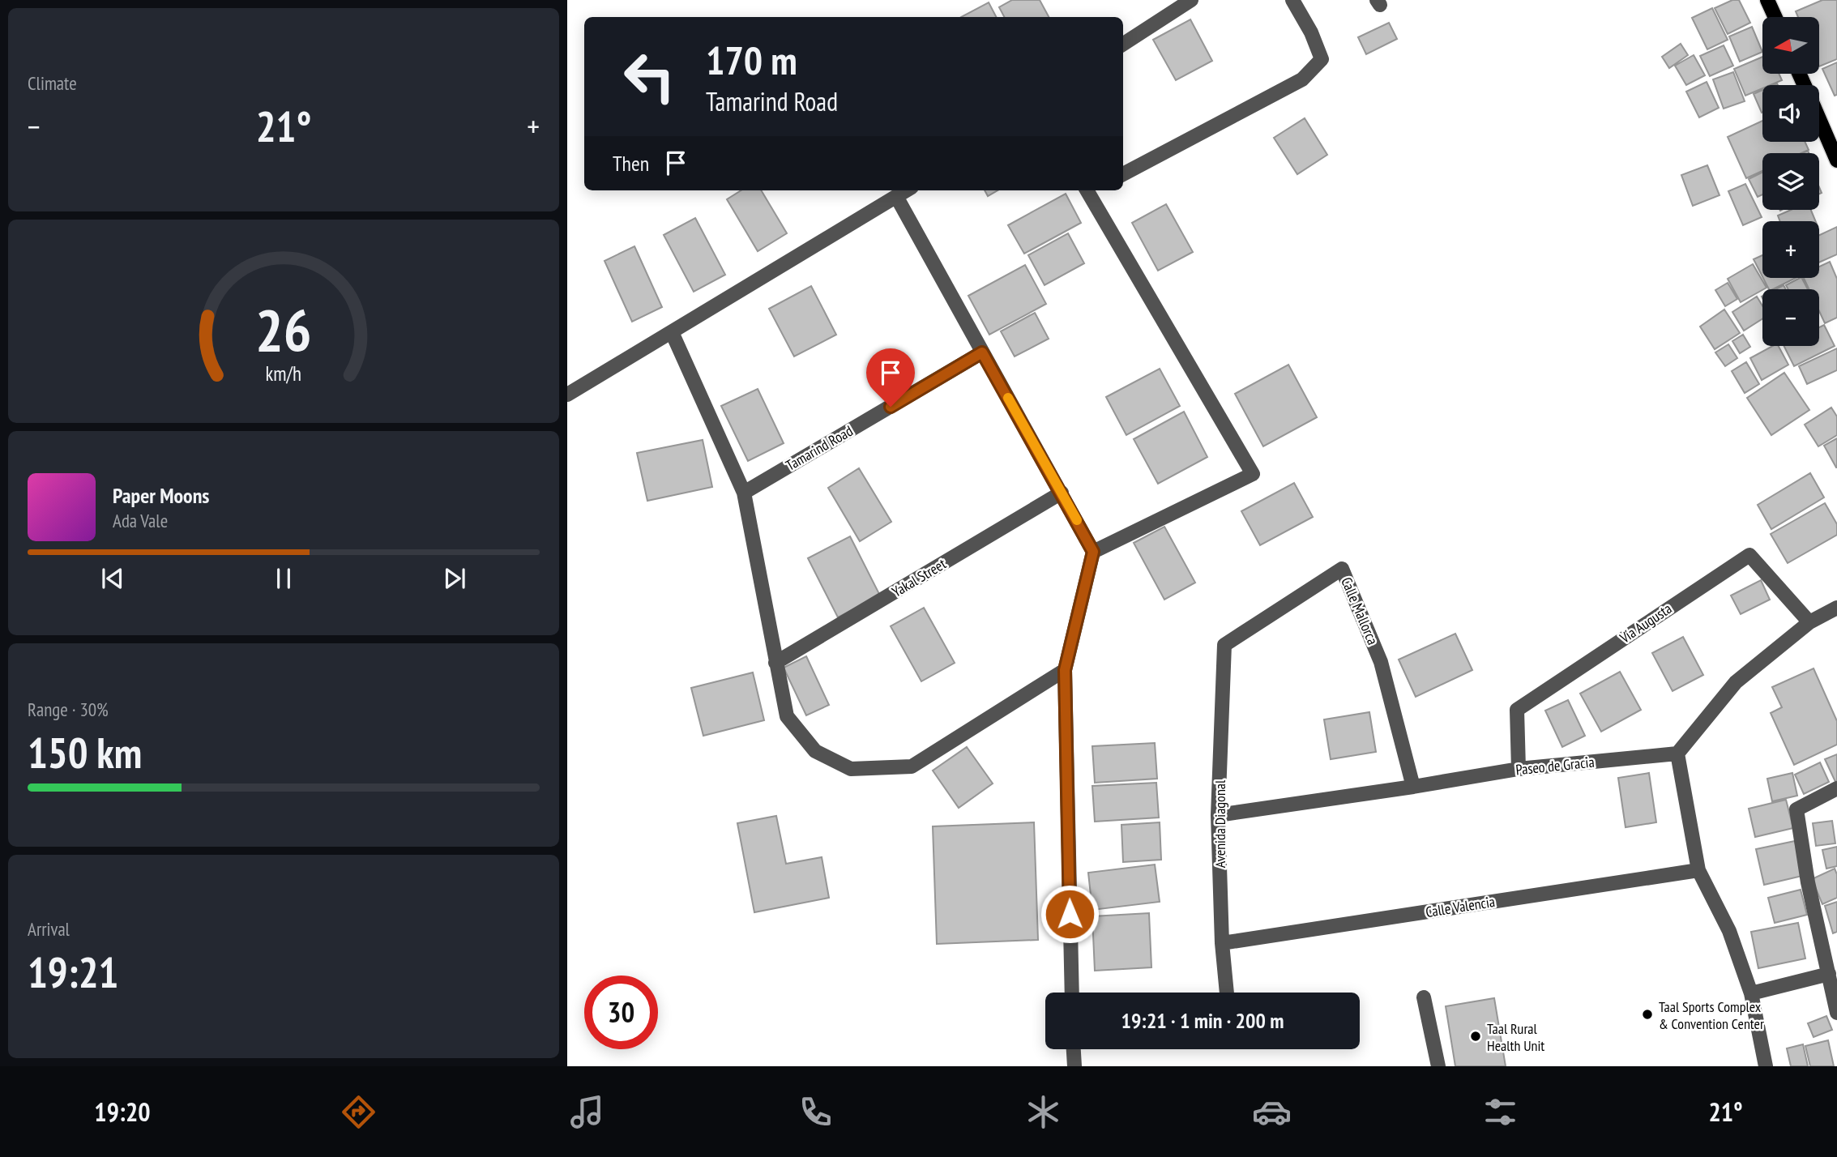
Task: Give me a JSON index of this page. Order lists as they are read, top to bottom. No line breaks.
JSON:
{"streets":{"street":["Tamarind Road","Yakal Street","Calle Mallorca","Vía Augusta","Paseo de Gracia","Avenida Diagonal","Calle Valencia"]},"crossings":[["Calle Mallorca","Paseo de Gracia"],["Calle Mallorca","Avenida Diagonal"],["Vía Augusta","Paseo de Gracia"],["Paseo de Gracia","Avenida Diagonal"],["Avenida Diagonal","Calle Valencia"]],"places":["Taal Sports Complex & Convention Center","Taal Rural Health Unit"],"north":"left","page":{"tile":["Climate",["Range · 30%","150 km"],["Arrival","19:21"]],"map_buttons":["+","−"],"turn":["170 m","Tamarind Road"],"heat":["−","21°","+"],"then":"Then","song":["Paper Moons","Ada Vale"],"limit":"30","trip":"19:21 · 1 min · 200 m","tabs":["19:20","21°"],"gauge":["26","km/h"]}}
